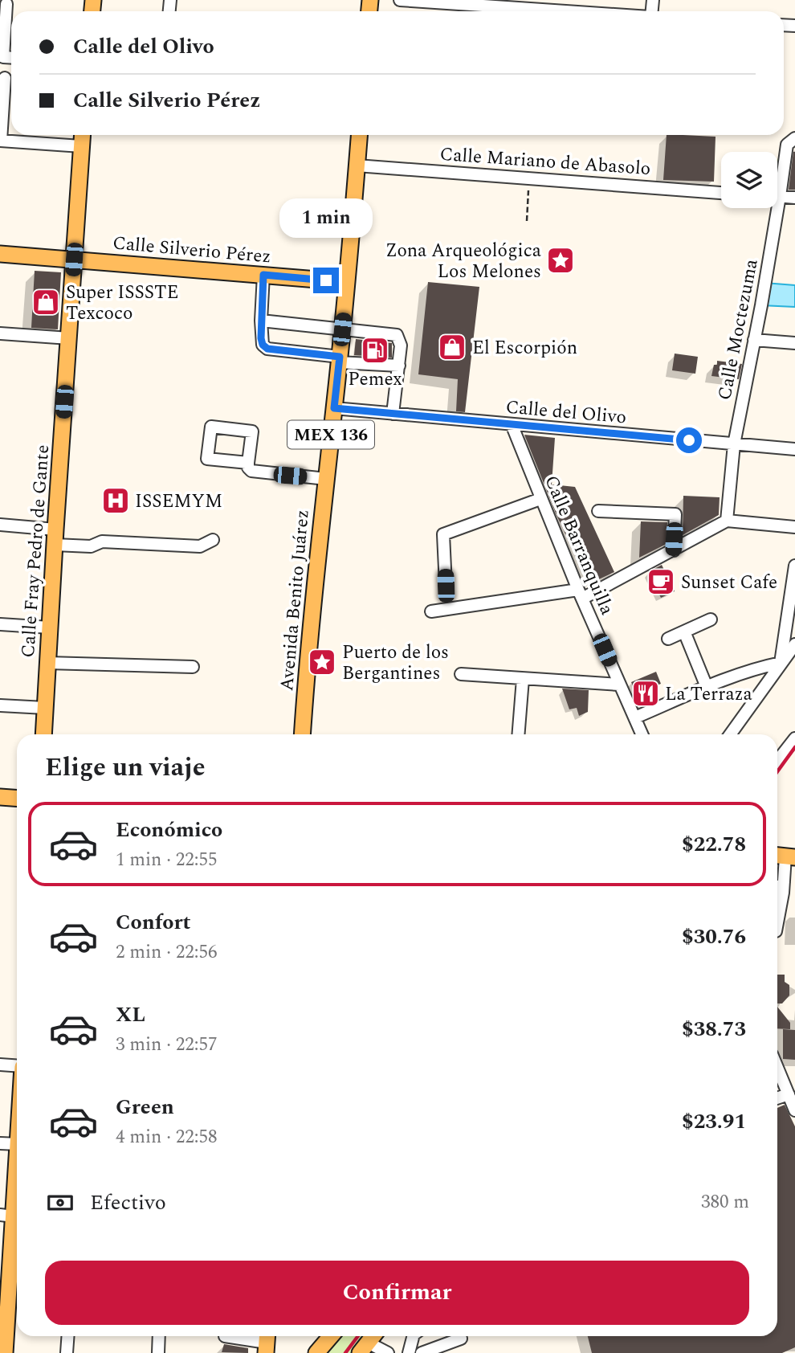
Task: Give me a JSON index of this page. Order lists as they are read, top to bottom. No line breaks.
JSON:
{"streets":{"main road":["Calle Silverio Pérez","MEX 136","Calle Fray Pedro de Gante","Avenida Benito Juárez"],"street":["Calle Mariano de Abasolo","Calle Moctezuma","Calle del Olivo","Calle Barranquilla"]},"crossings":[["Calle Mariano de Abasolo","Avenida Benito Juárez"],["Calle Silverio Pérez","Calle Fray Pedro de Gante"],["Calle Silverio Pérez","Avenida Benito Juárez"],["Calle Moctezuma","Calle del Olivo"],["Calle del Olivo","Calle Barranquilla"],["Calle del Olivo","Avenida Benito Juárez"]],"places":{"place":["Zona Arqueológica Los Melones","Puerto de los Bergantines"],"shop":["Super ISSSTE Texcoco","El Escorpión"],"fuel station":["Pemex"],"hospital":["ISSEMYM"],"cafe":["Sunset Cafe"],"restaurant":["La Terraza"]},"page":{"banner":["Calle del Olivo","Calle Silverio Pérez"],"bubble":"1 min","heading":"Elige un viaje","list":[{"name":"Económico","note":"1 min · 22:55","value":"$22.78"},{"name":"Confort","note":"2 min · 22:56","value":"$30.76"},{"name":"XL","note":"3 min · 22:57","value":"$38.73"},{"name":"Green","note":"4 min · 22:58","value":"$23.91"}],"pay":["Efectivo","380 m"],"buttons":"Confirmar"}}
